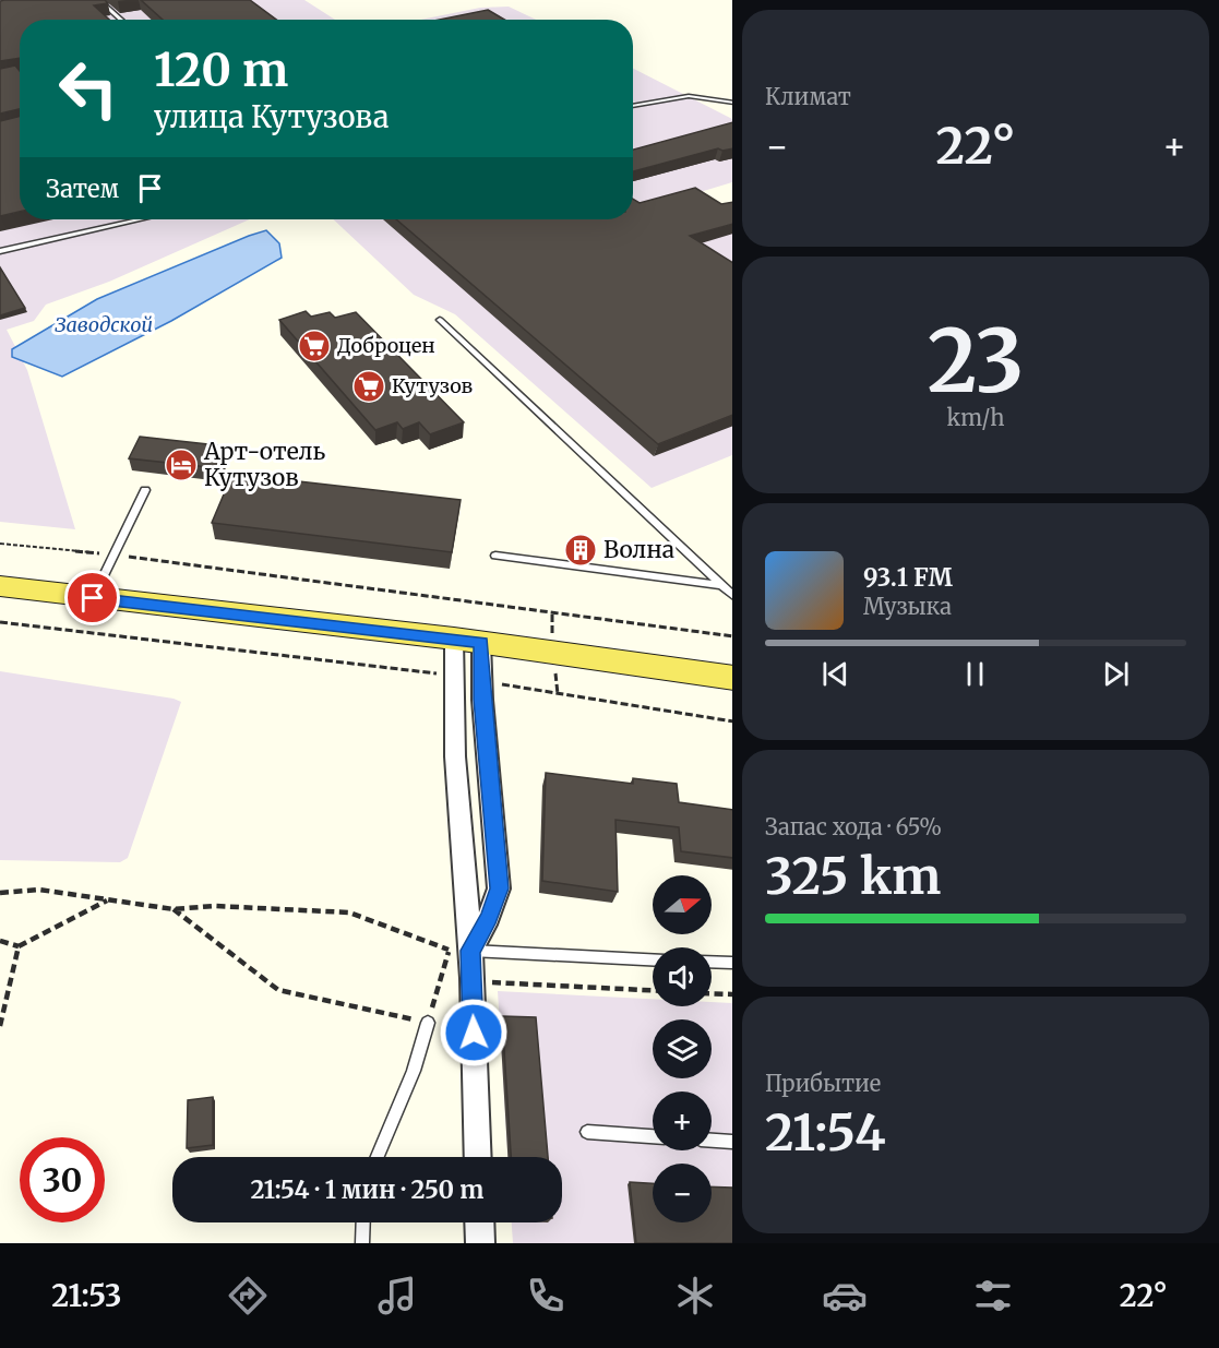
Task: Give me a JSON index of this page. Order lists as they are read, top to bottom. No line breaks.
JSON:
{"water":["Заводской"],"places":{"supermarket":["Доброцен","Кутузов"],"hotel":["Арт-отель Кутузов"],"building":["Волна"]},"north":"right","page":{"tile":["Климат",["23","km/h"],["Запас хода · 65%","325 km"],["Прибытие","21:54"]],"turn":["120 m","улица Кутузова"],"heat":["−","22°","+"],"then":"Затем","song":["93.1 FM","Музыка"],"map_buttons":["+","−"],"limit":"30","trip":"21:54 · 1 мин · 250 m","tabs":["21:53","22°"]}}
